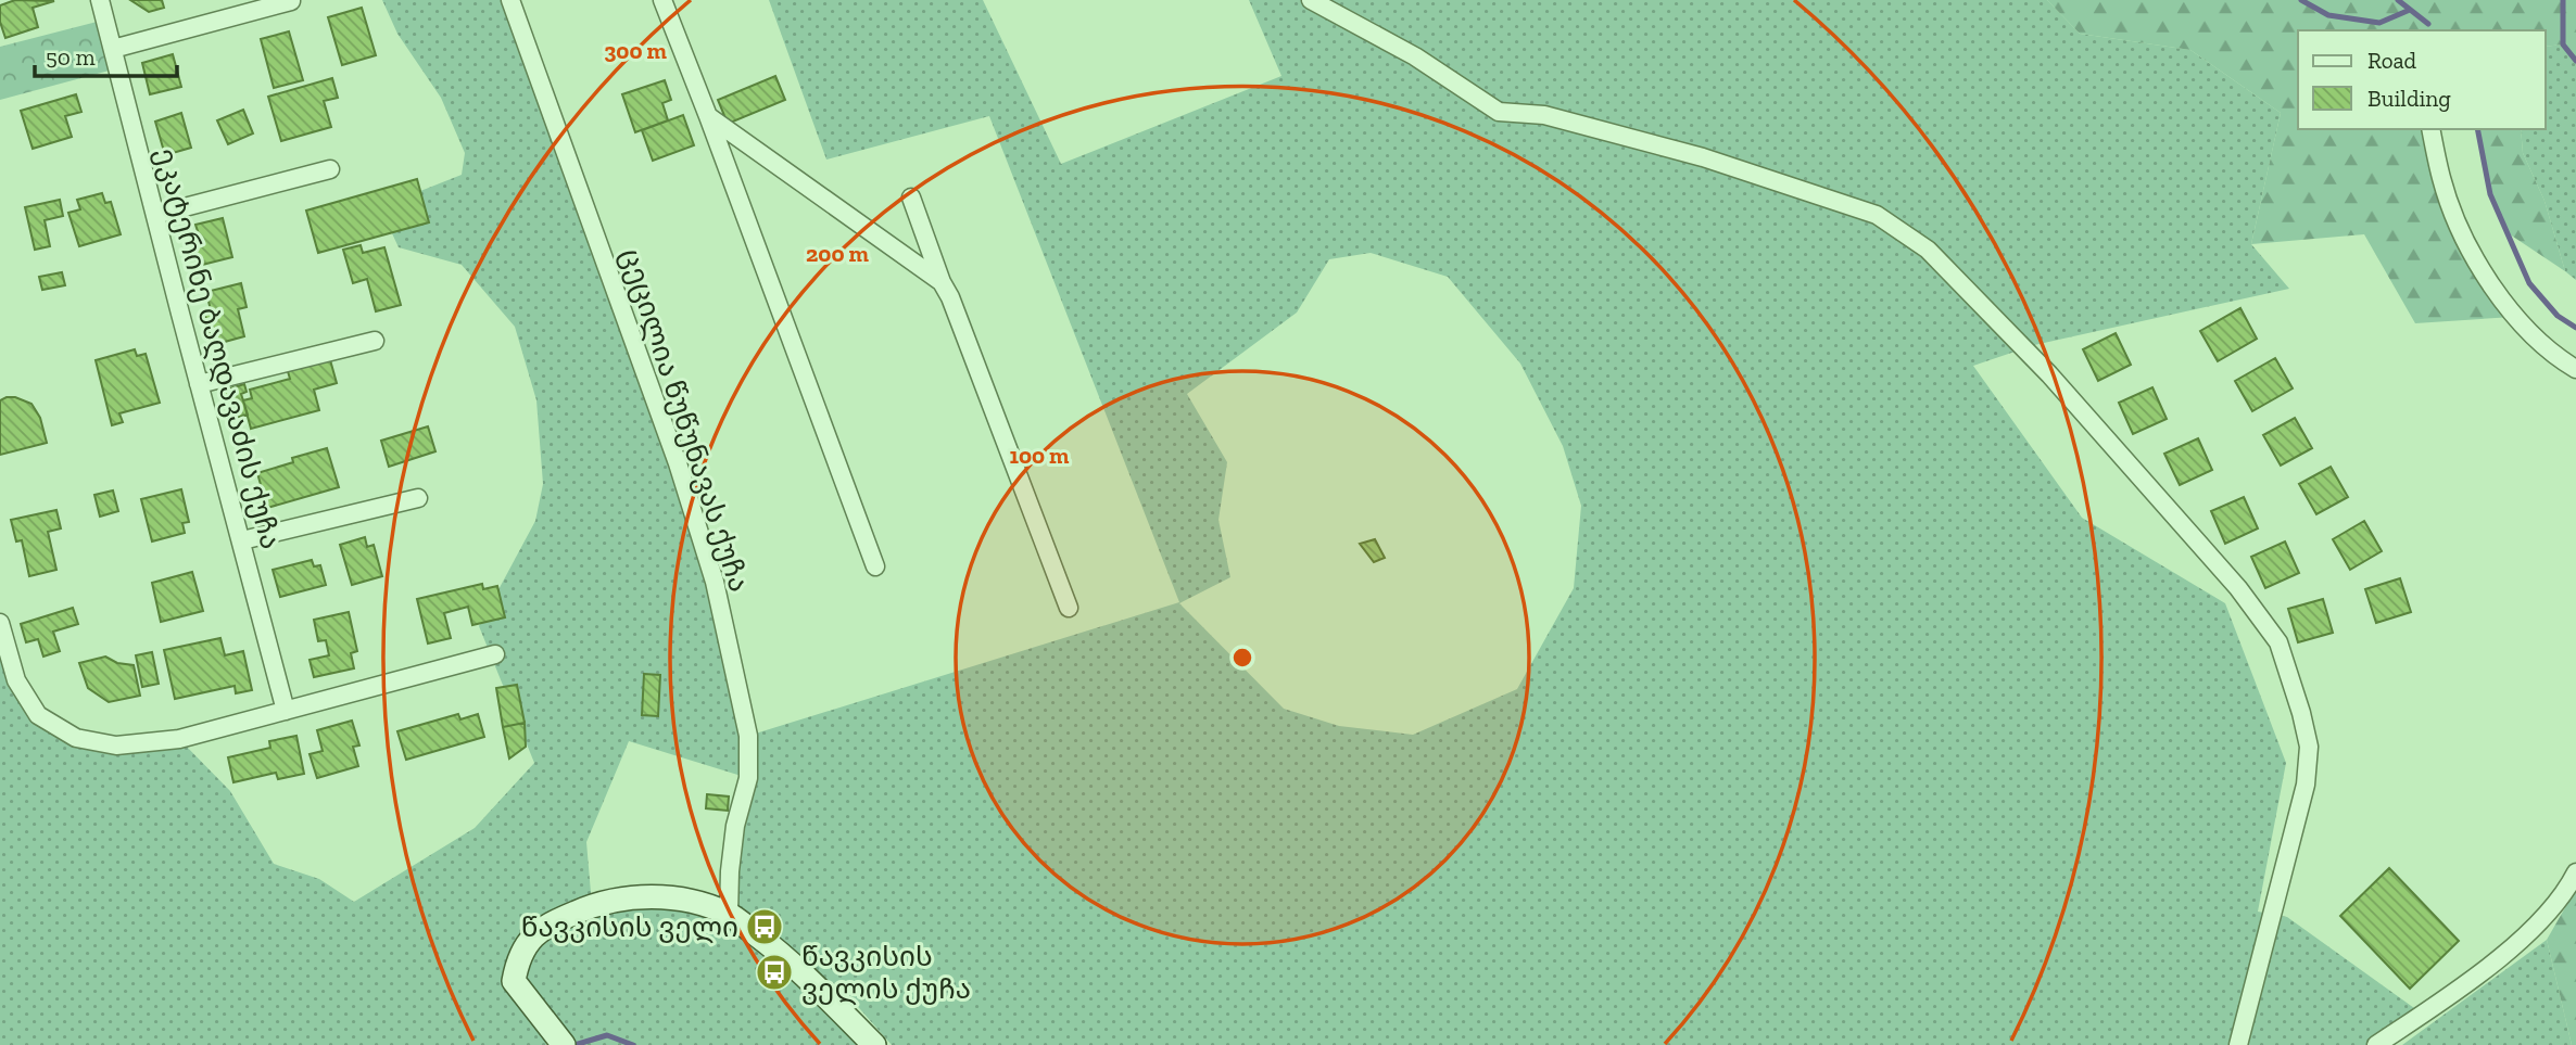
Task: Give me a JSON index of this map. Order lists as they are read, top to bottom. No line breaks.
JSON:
{"streets":{"street":["ეკატერინე ბაღდავაძის ქუჩა","ცეცილია წუწუნავას ქუჩა"]},"places":{"bus stop":["წავკისის ველი","წავკისის ველის ქუჩა"]},"legend":["Road","Building"],"scale_bar":"50 m","rings":["300 m","200 m","100 m"]}
